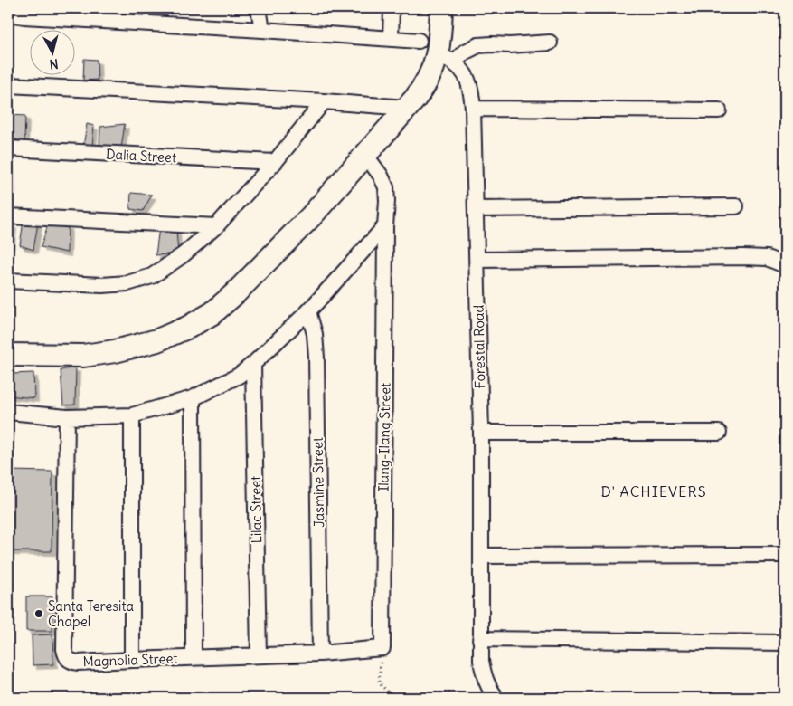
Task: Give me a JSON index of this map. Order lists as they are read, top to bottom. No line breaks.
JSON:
{"streets":{"street":["Dalia Street","Forestal Road","Ilang-Ilang Street","Jasmine Street","Lilac Street","Magnolia Street"]},"crossings":[["Ilang-Ilang Street","Magnolia Street"],["Jasmine Street","Magnolia Street"],["Lilac Street","Magnolia Street"]],"districts":["D' ACHIEVERS"],"places":["Santa Teresita Chapel"],"north":"bottom"}
